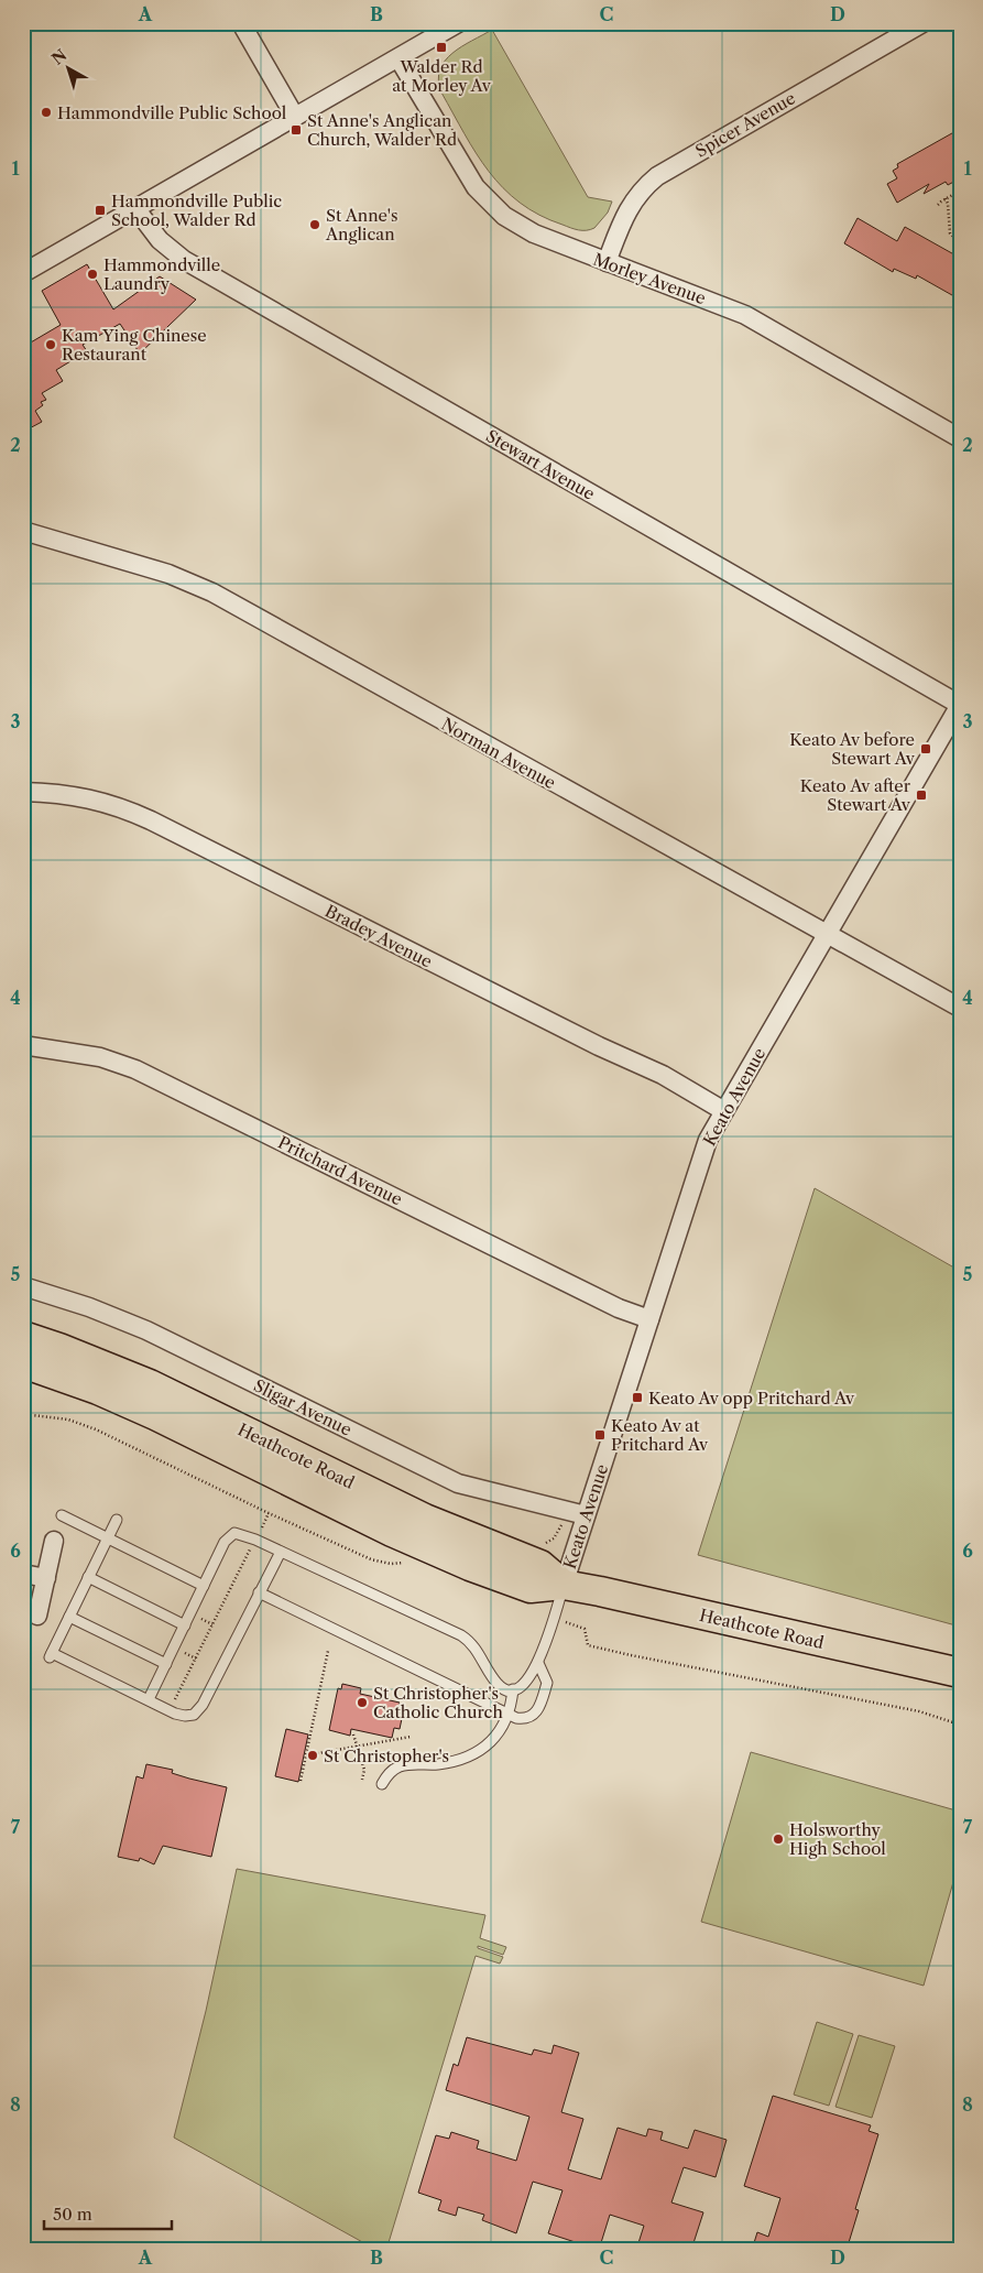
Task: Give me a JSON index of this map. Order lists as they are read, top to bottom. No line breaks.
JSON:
{"streets":{"main road":["Heathcote Road"],"street":["Spicer Avenue","Morley Avenue","Stewart Avenue","Norman Avenue","Bradey Avenue","Keato Avenue","Pritchard Avenue","Sligar Avenue"]},"crossings":[["Spicer Avenue","Morley Avenue"],["Stewart Avenue","Keato Avenue"],["Norman Avenue","Keato Avenue"],["Bradey Avenue","Keato Avenue"],["Keato Avenue","Pritchard Avenue"],["Keato Avenue","Sligar Avenue"],["Keato Avenue","Heathcote Road"]],"places":{"transit":["Walder Rd at Morley Av","St Anne's Anglican Church, Walder Rd","Hammondville Public School, Walder Rd","Keato Av before Stewart Av","Keato Av after Stewart Av","Keato Av opp Pritchard Av","Keato Av at Pritchard Av"],"other":["Hammondville Public School","St Anne's Anglican","Hammondville Laundry","Kam Ying Chinese Restaurant","St Christopher's Catholic Church","St Christopher's","Holsworthy High School"]},"scale_bar":"50 m","north":"top left","grid":{"columns":["A","B","C","D"],"rows":["1","2","3","4","5","6","7","8"]}}
